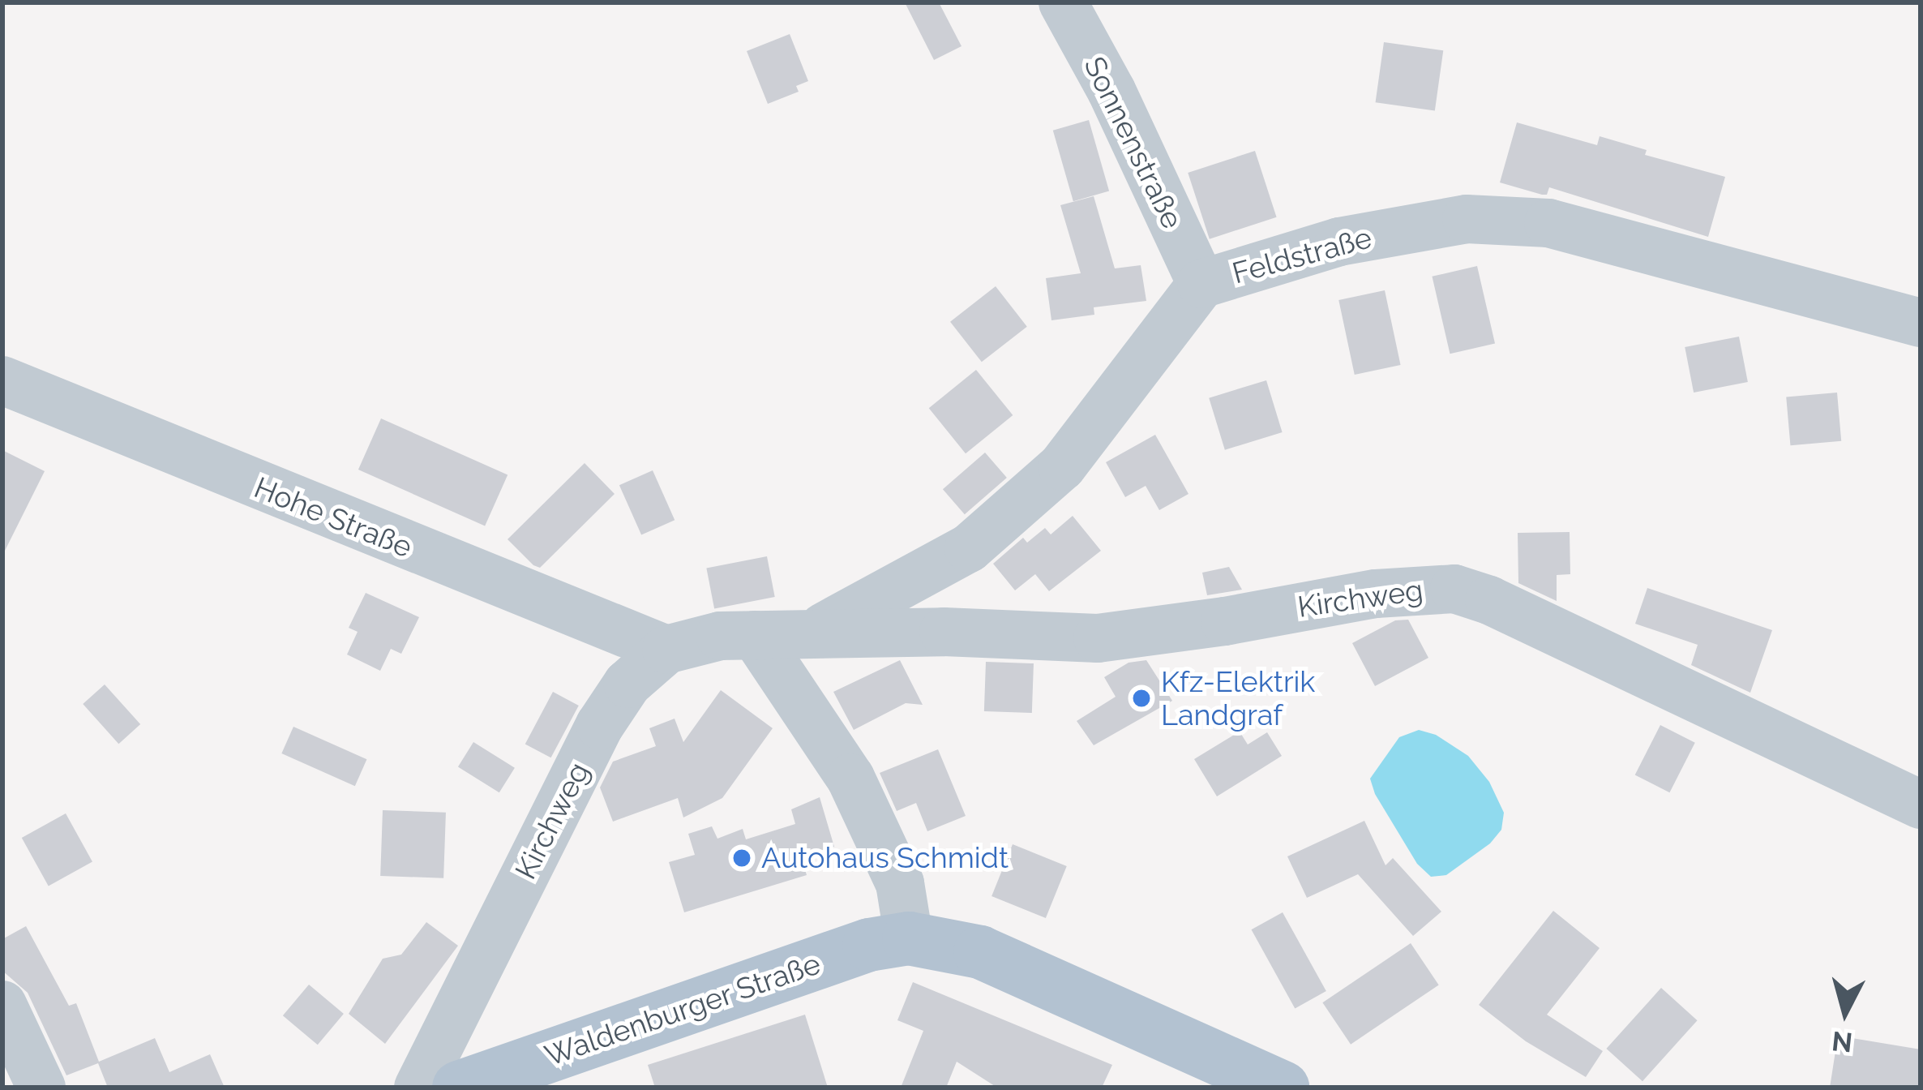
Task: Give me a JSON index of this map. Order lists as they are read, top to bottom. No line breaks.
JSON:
{"streets":{"main road":["Waldenburger Straße"],"street":["Sonnenstraße","Feldstraße","Hohe Straße","Kirchweg"]},"crossings":[["Sonnenstraße","Feldstraße"],["Feldstraße","Kirchweg"],["Hohe Straße","Kirchweg"]],"places":["Kfz-Elektrik Landgraf","Autohaus Schmidt"],"north":"bottom"}
